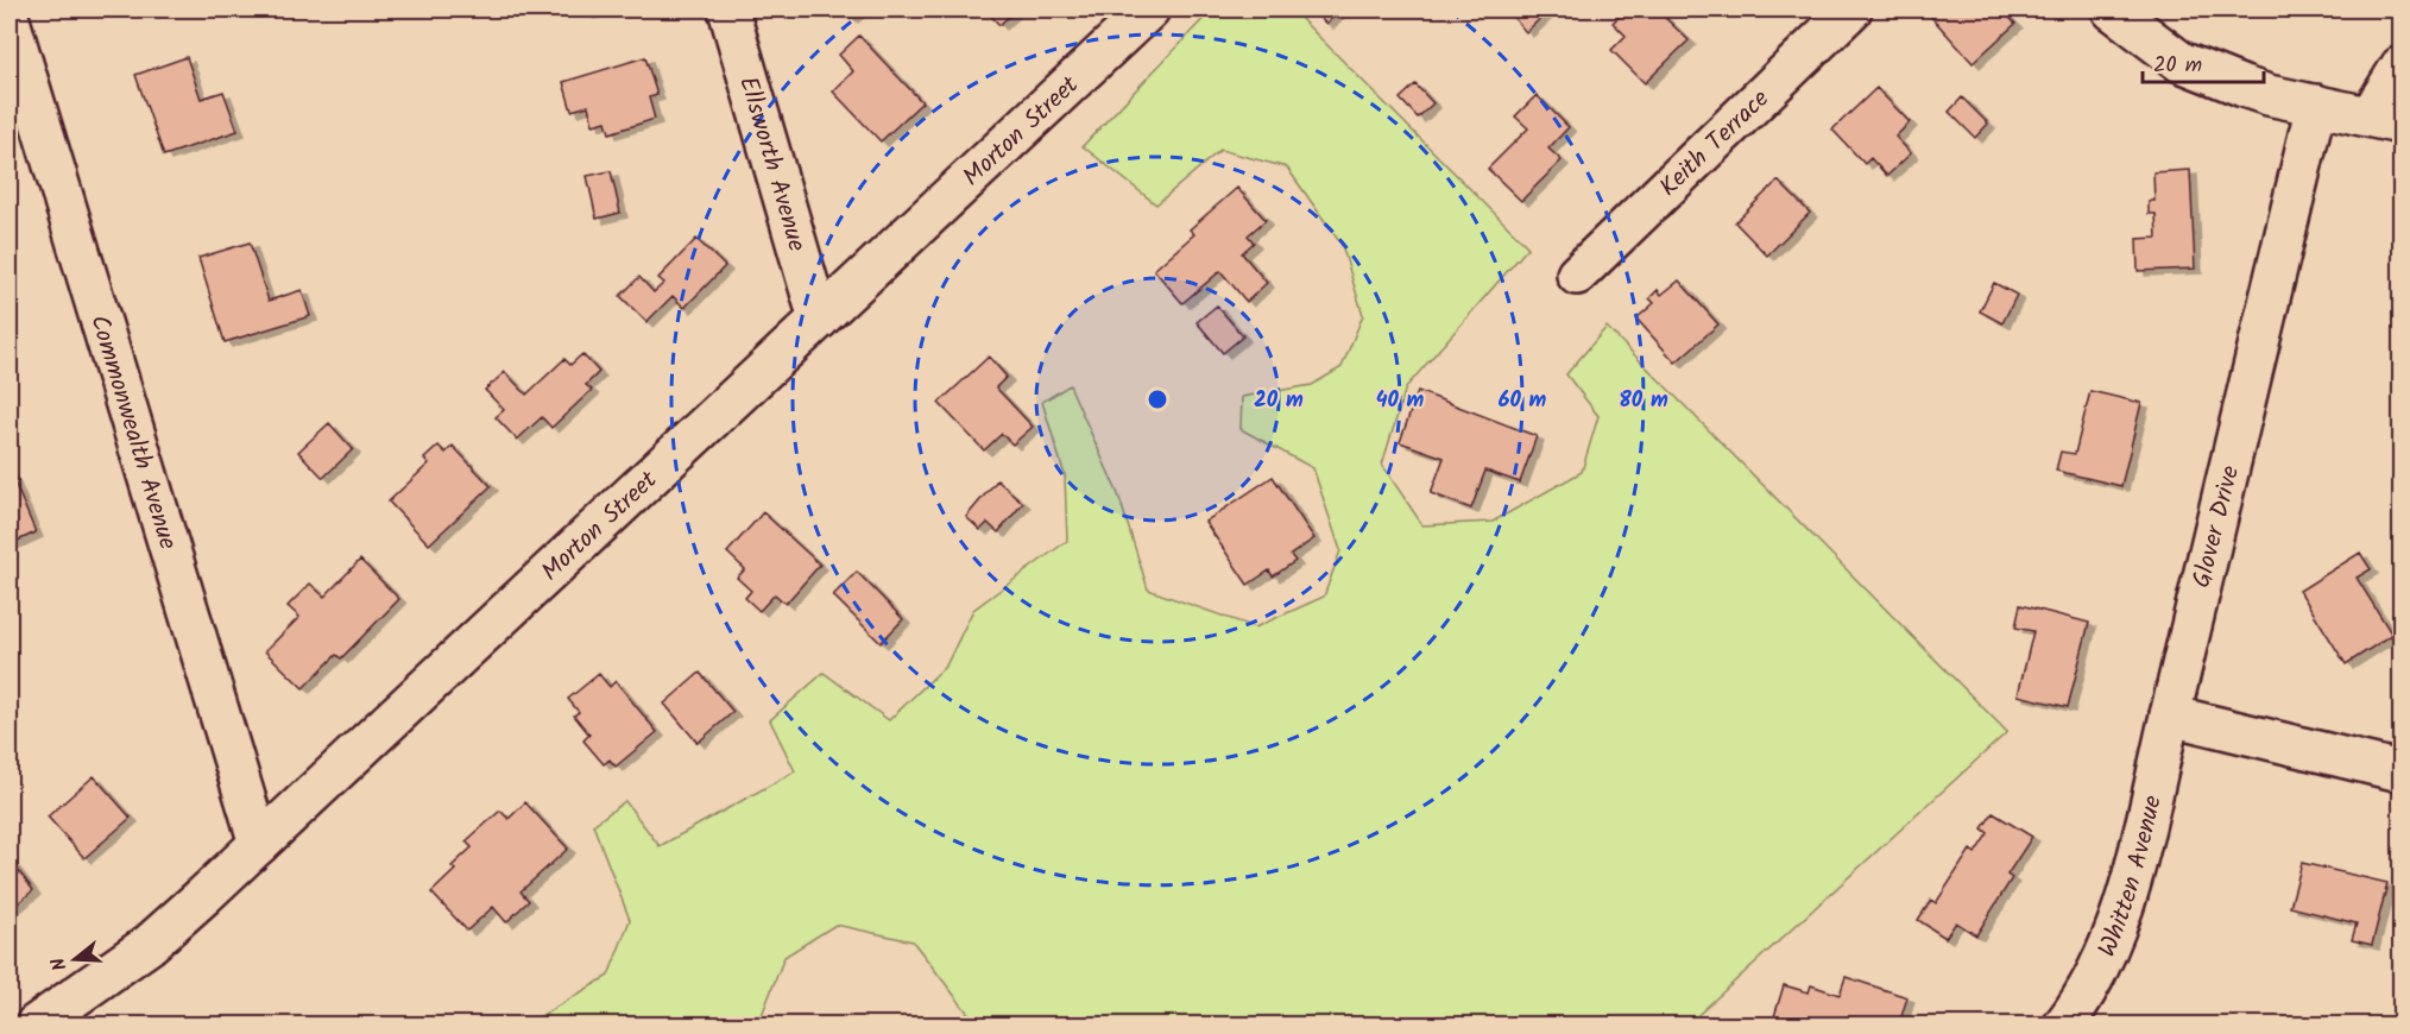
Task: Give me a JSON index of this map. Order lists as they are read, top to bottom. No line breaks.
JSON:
{"streets":{"street":["Morton Street","Keith Terrace","Ellsworth Avenue","Commonwealth Avenue","Glover Drive","Whitten Avenue"]},"crossings":[["Morton Street","Ellsworth Avenue"],["Morton Street","Commonwealth Avenue"],["Glover Drive","Whitten Avenue"]],"scale_bar":"20 m","north":"left","rings":["20 m","40 m","60 m","80 m"]}
